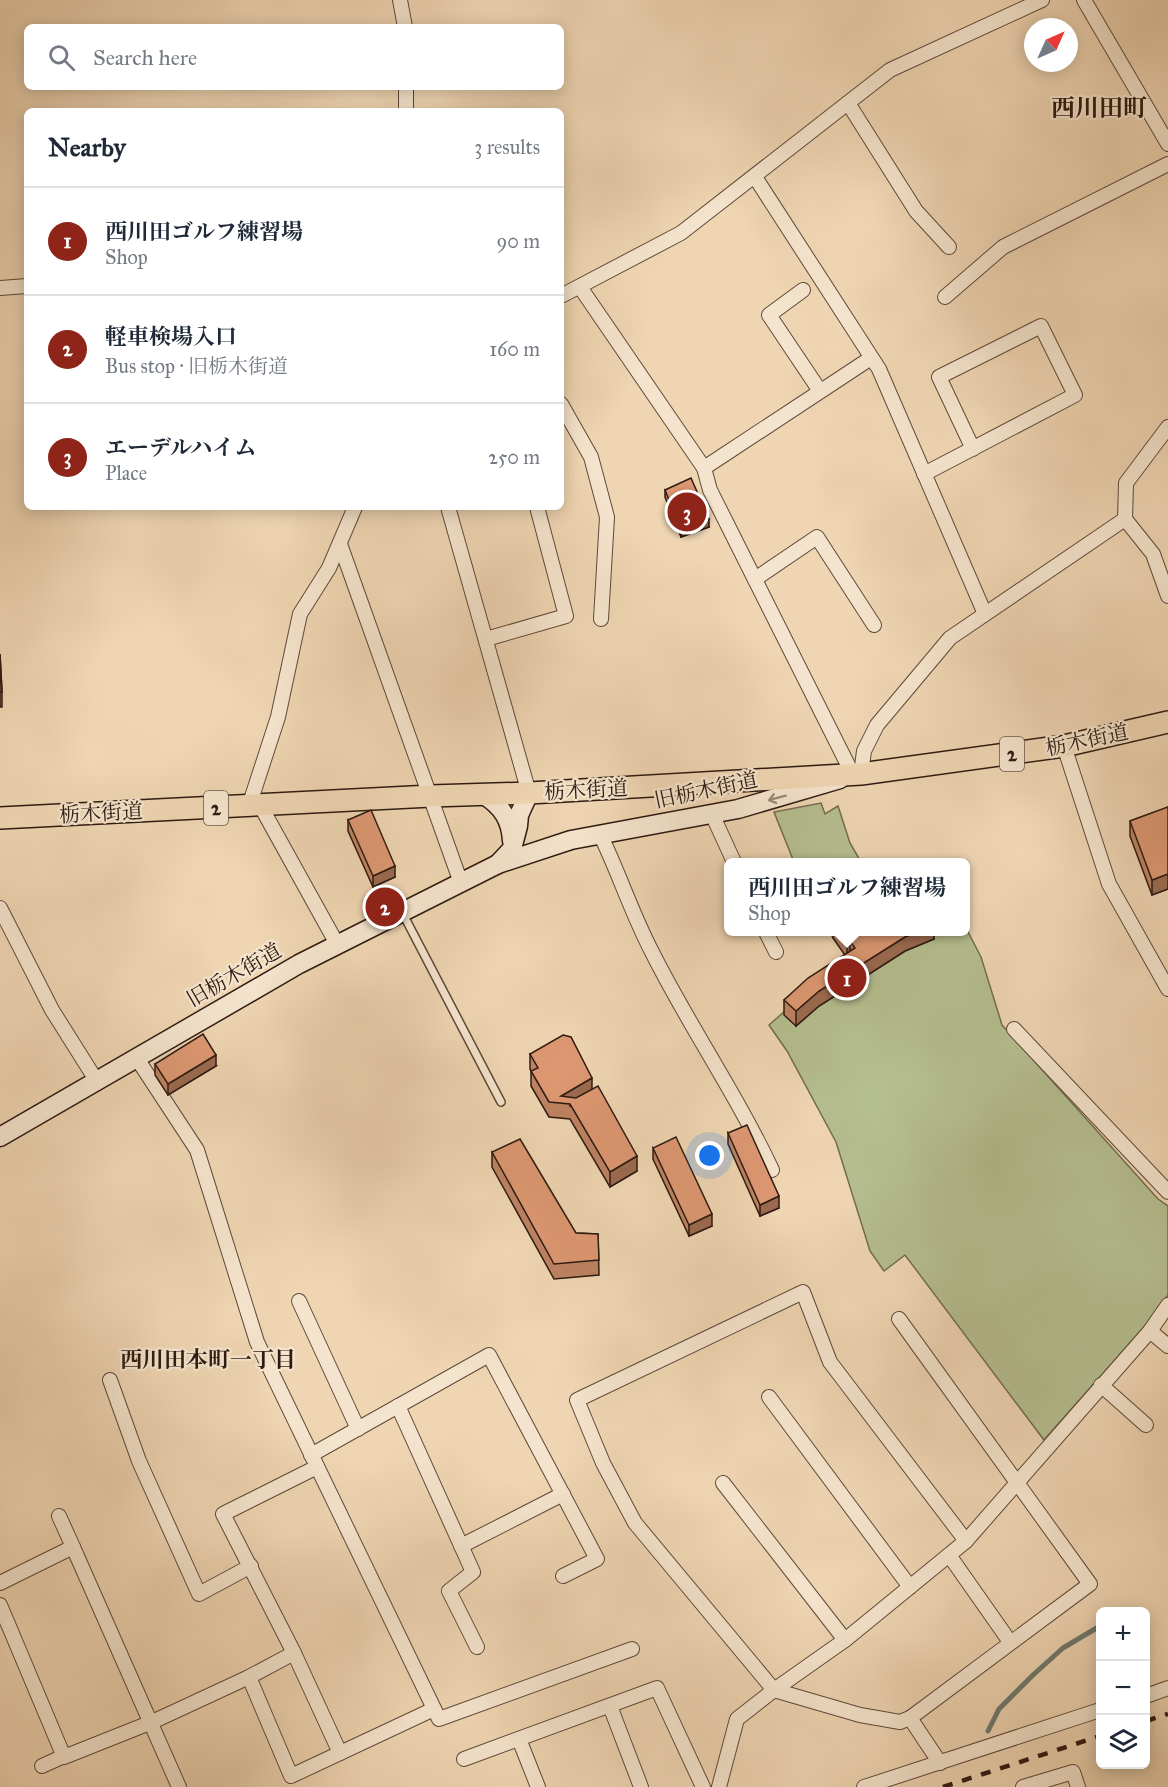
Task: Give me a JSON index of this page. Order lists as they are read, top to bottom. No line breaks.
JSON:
{"streets":{"main road":["栃木街道","2","旧栃木街道"]},"crossings":[["栃木街道","旧栃木街道"]],"districts":["西川田町","西川田本町一丁目"],"north":"top right","page":{"search":"Search here","heading":["Nearby","3 results"],"list":[{"mark":"1","name":"西川田ゴルフ練習場","note":"Shop","value":"90 m"},{"mark":"2","name":"軽車検場入口","note":"Bus stop · 旧栃木街道","value":"160 m"},{"mark":"3","name":"エーデルハイム","note":"Place","value":"250 m"}],"pins":["3","2","1"],"popup":["西川田ゴルフ練習場","Shop"],"map_buttons":["+","−"]}}
